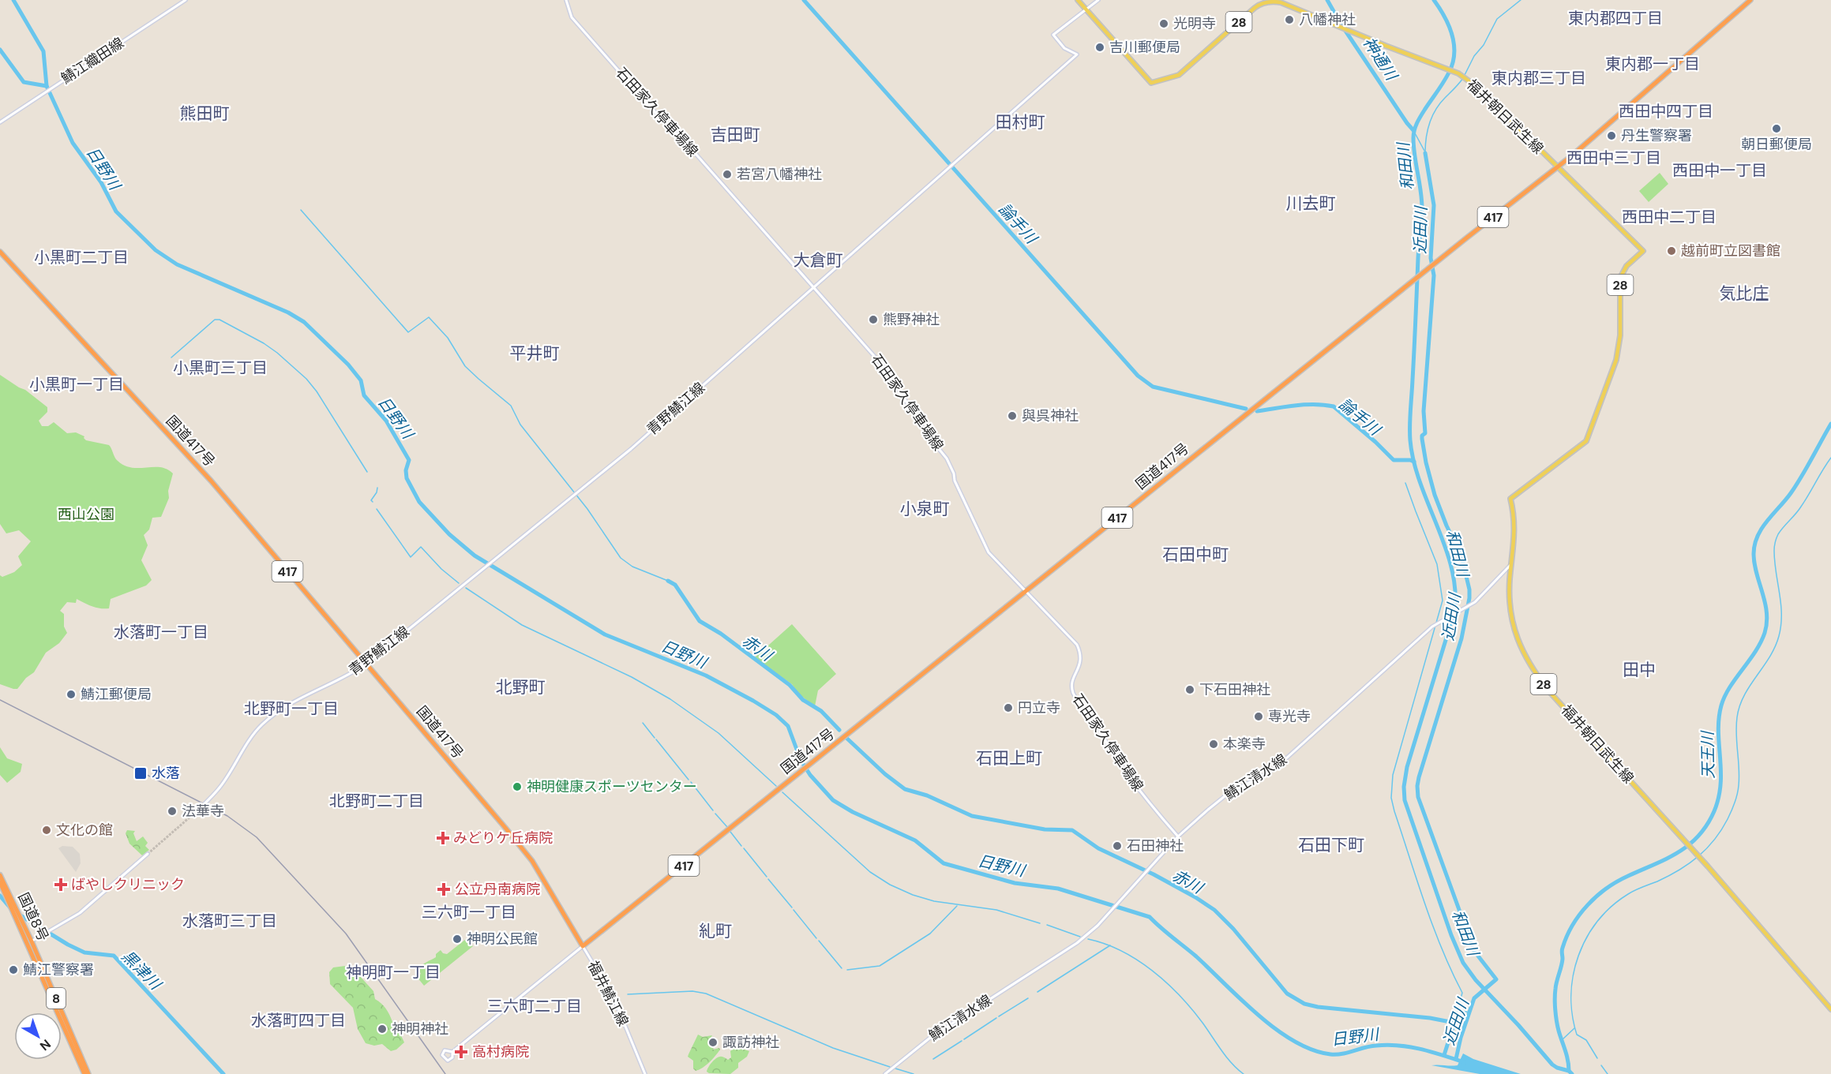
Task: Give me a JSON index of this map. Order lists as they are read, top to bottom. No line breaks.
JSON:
{"streets":{"highway":["417","国道417号","国道8号","8"],"main road":["28","鯖江織田線","石田家久停車場線","福井朝日武生線","青野鯖江線","鯖江清水線","福井鯖江線"]},"crossings":[["石田家久停車場線","青野鯖江線"],["石田家久停車場線","国道417号"],["石田家久停車場線","鯖江清水線"],["福井朝日武生線","青野鯖江線"],["福井朝日武生線","国道417号"],["福井朝日武生線","鯖江清水線"],["青野鯖江線","国道417号"],["国道417号","福井鯖江線"]],"districts":["東内郡四丁目","東内郡一丁目","東内郡三丁目","西田中四丁目","熊田町","田村町","吉田町","西田中三丁目","西田中一丁目","川去町","西田中二丁目","小黒町二丁目","大倉町","気比庄","平井町","小黒町三丁目","小黒町一丁目","小泉町","石田中町","水落町一丁目","田中","北野町","北野町一丁目","石田上町","北野町二丁目","石田下町","三六町一丁目","水落町三丁目","糺町","神明町一丁目","三六町二丁目","水落町四丁目"],"water":["神通川","和田川","日野川","論手川","近田川","赤川","天王川","黒津川"],"parks":["西山公園"],"places":{"other":["八幡神社","光明寺","吉川郵便局","朝日郵便局","丹生警察署","若宮八幡神社","越前町立図書館","熊野神社","與呉神社","下石田神社","鯖江郵便局","円立寺","専光寺","本楽寺","神明健康スポーツセンター","法華寺","文化の館","石田神社","神明公民館","鯖江警察署","神明神社","諏訪神社"],"transit":["水落"],"health":["みどりケ丘病院","ばやしクリニック","公立丹南病院","高村病院"]},"north":"bottom right"}
